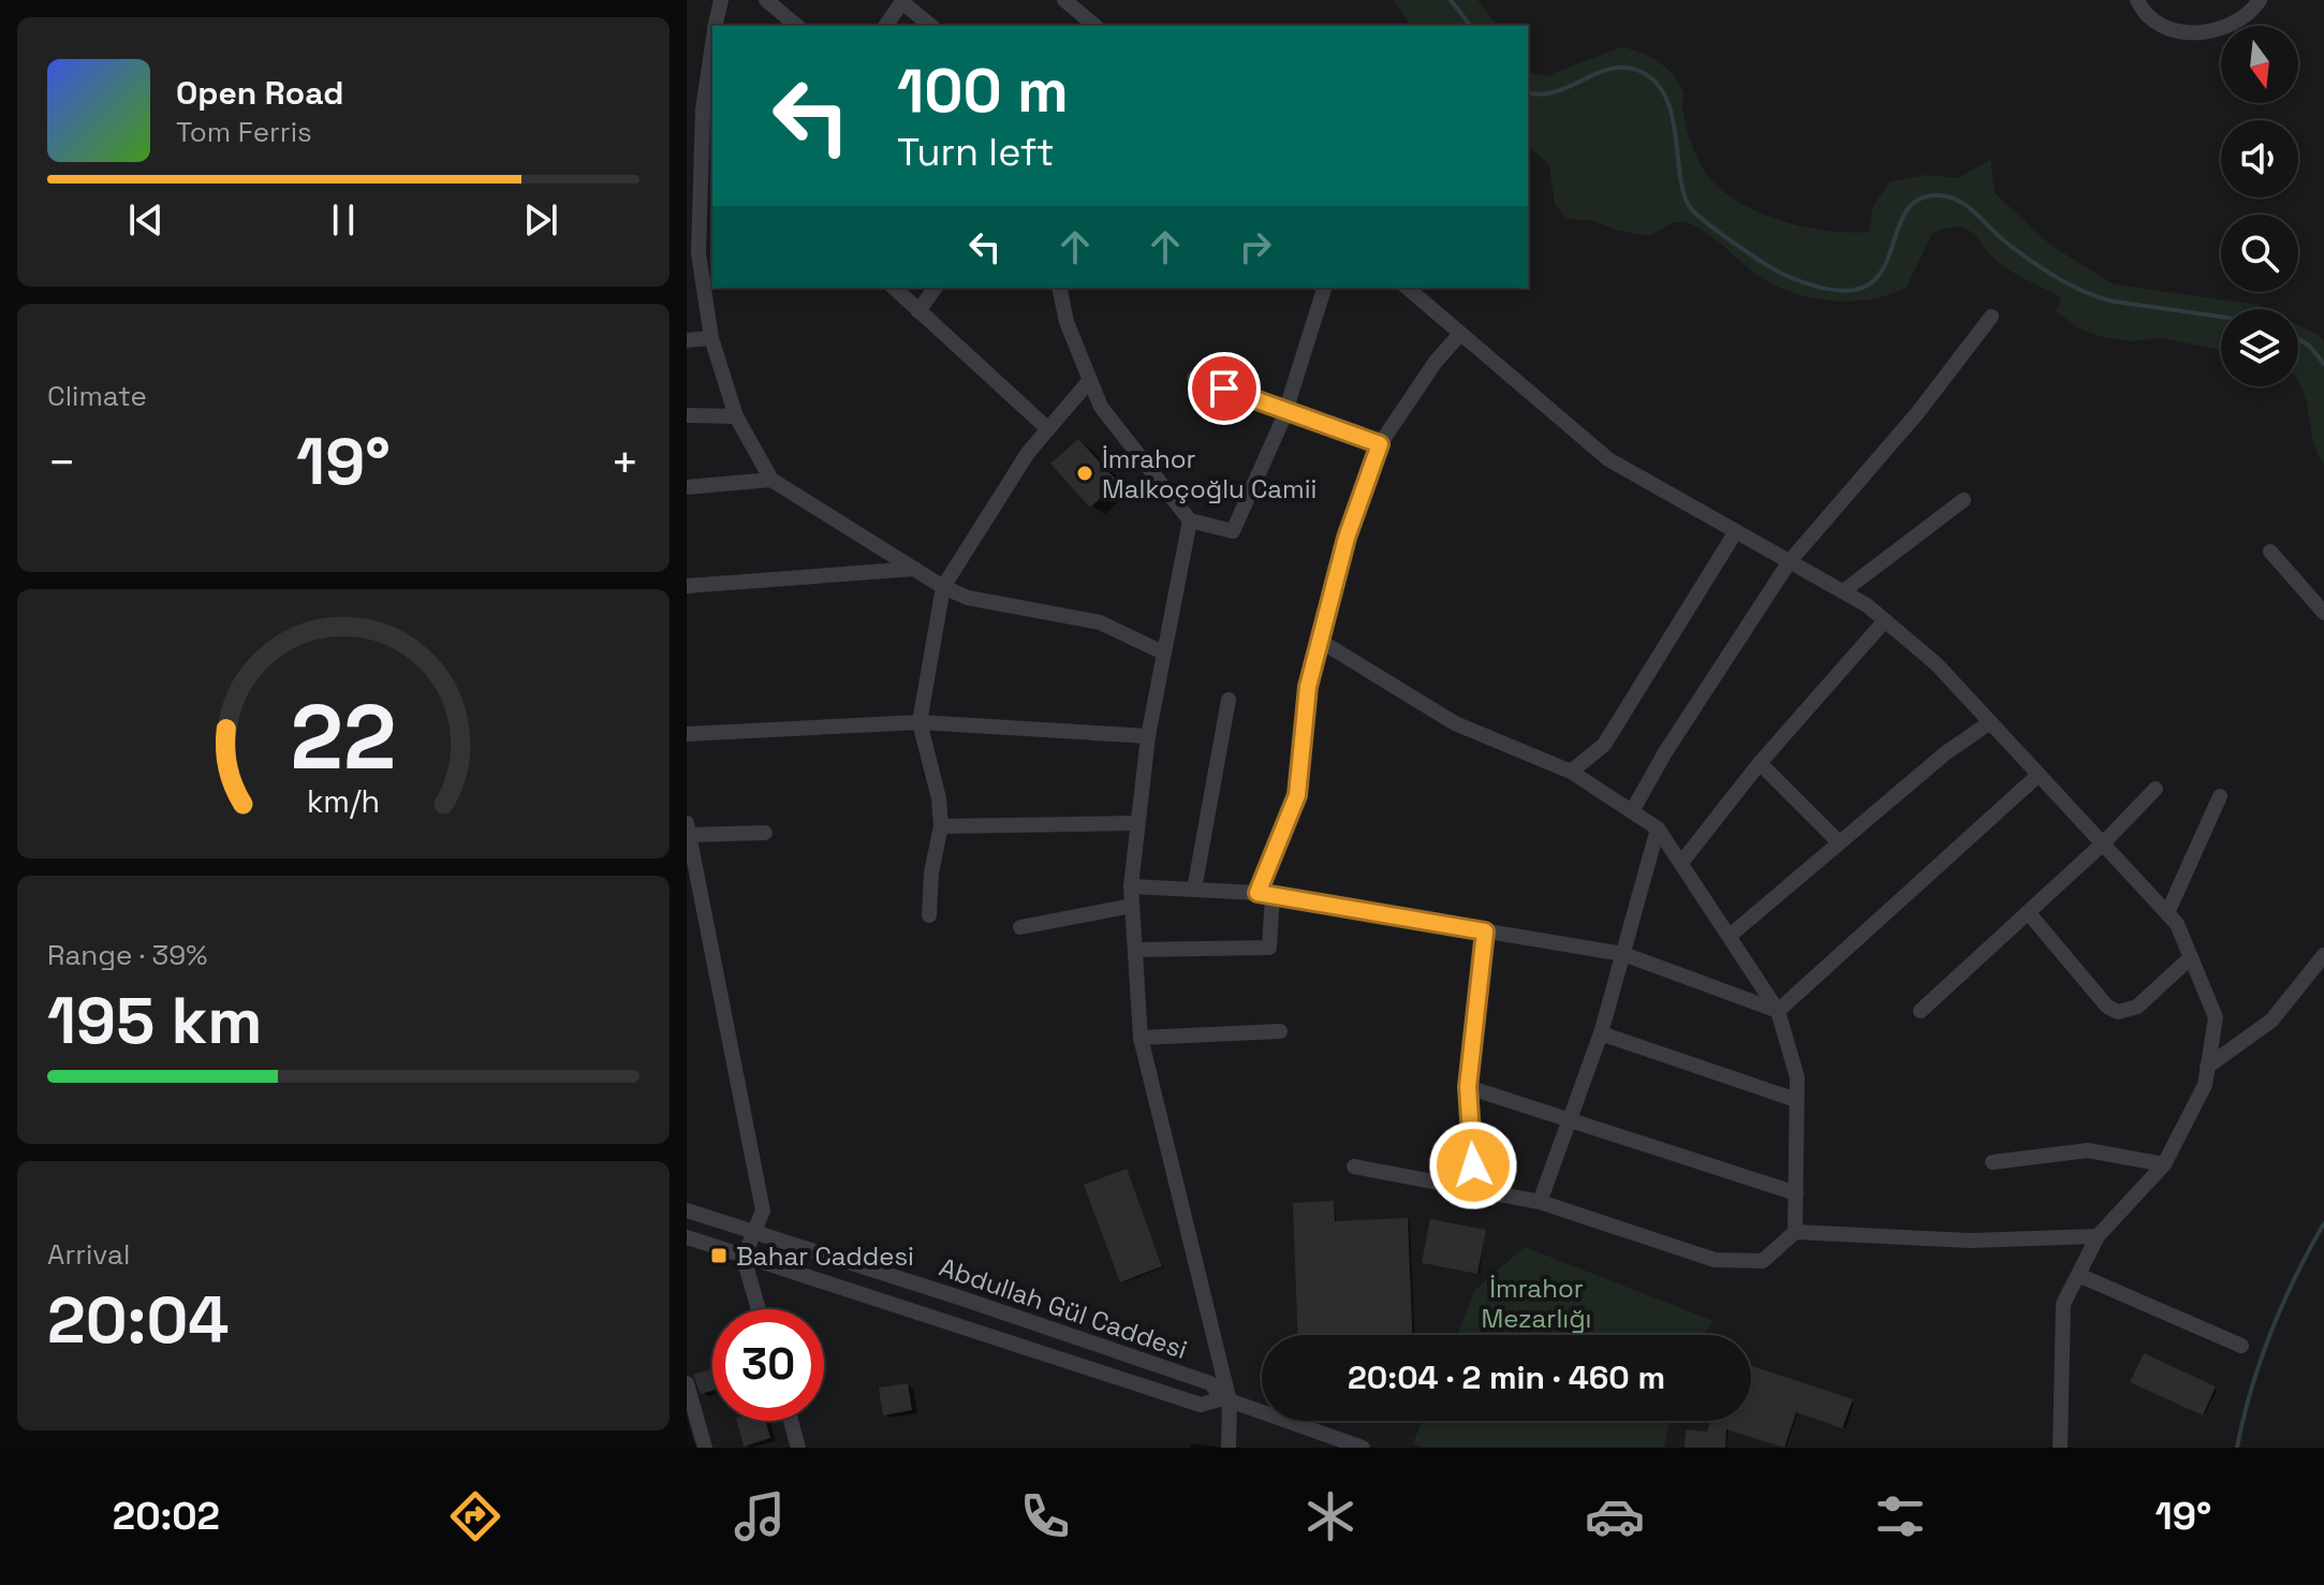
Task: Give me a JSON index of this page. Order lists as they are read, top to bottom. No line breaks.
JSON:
{"streets":{"street":["Abdullah Gül Caddesi"]},"parks":["İmrahor Mezarlığı"],"places":{"other":["İmrahor Malkoçoğlu Camii"],"transit":["Bahar Caddesi"]},"north":"bottom","page":{"turn":["100 m","Turn left"],"song":["Open Road","Tom Ferris"],"tile":["Climate",["Range · 39%","195 km"],["Arrival","20:04"]],"heat":["−","19°","+"],"limit":"30","trip":"20:04 · 2 min · 460 m","tabs":["20:02","19°"],"gauge":["22","km/h"]}}
